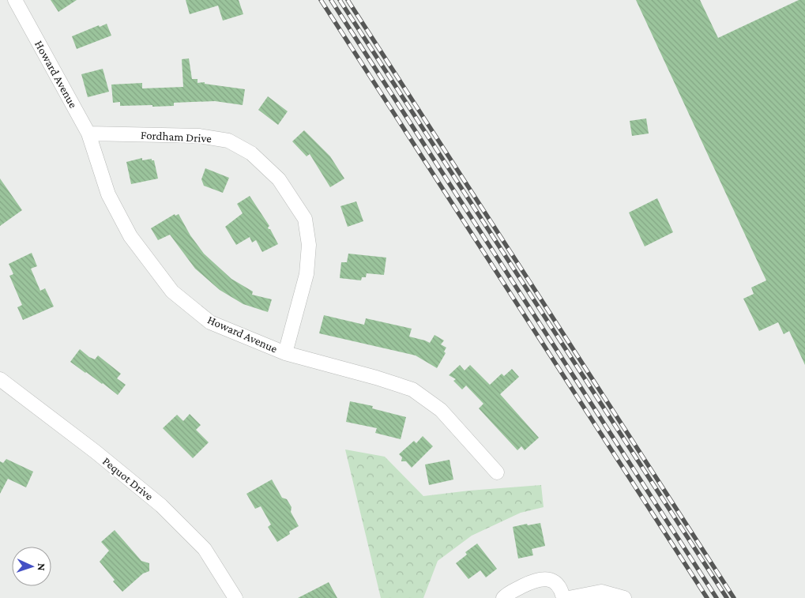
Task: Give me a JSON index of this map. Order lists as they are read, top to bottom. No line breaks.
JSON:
{"streets":{"street":["Howard Avenue","Fordham Drive","Pequot Drive"]},"crossings":[["Howard Avenue","Fordham Drive"]],"north":"right"}
